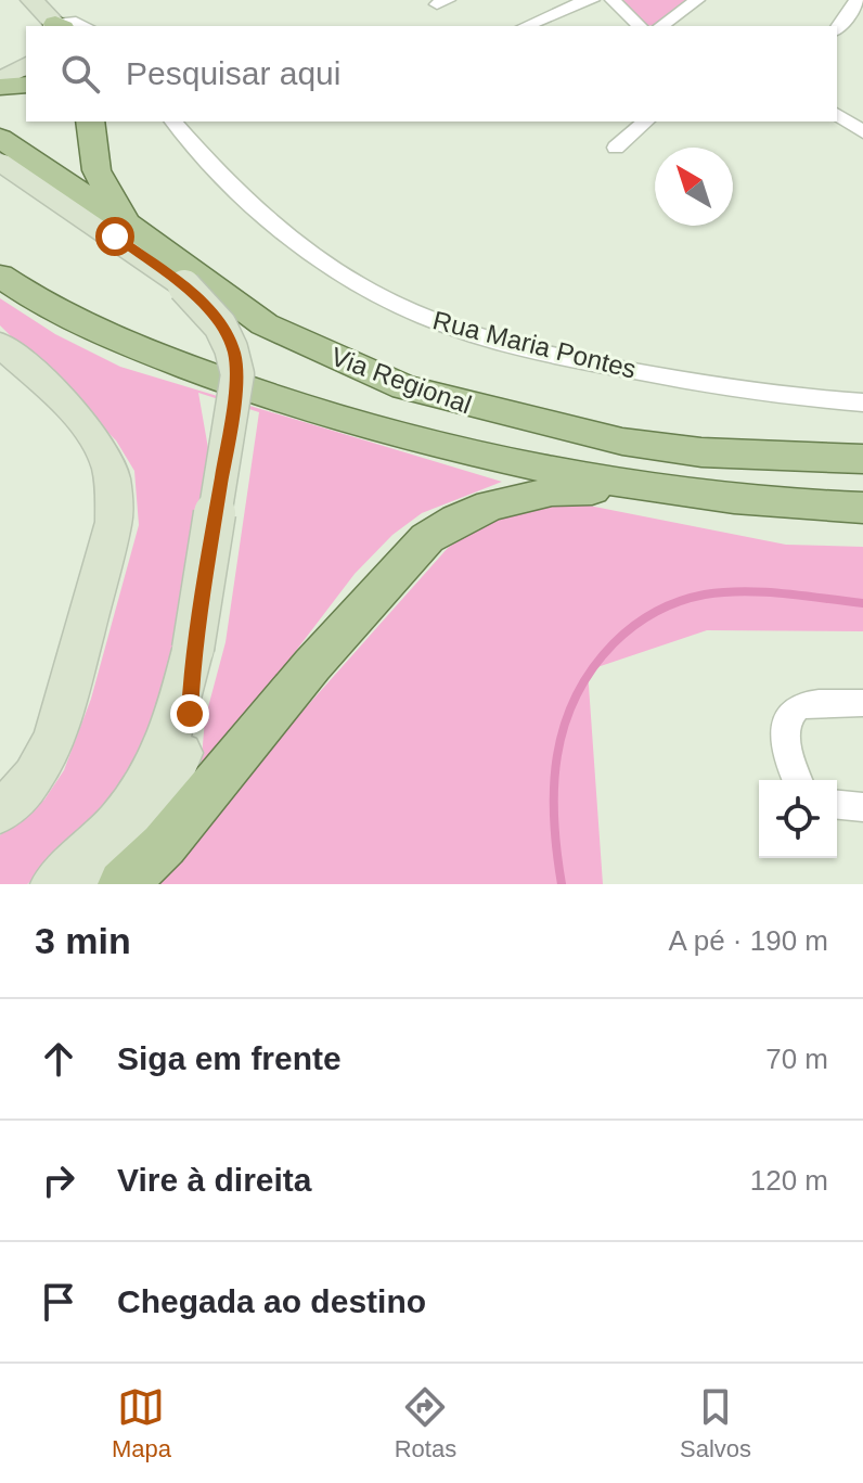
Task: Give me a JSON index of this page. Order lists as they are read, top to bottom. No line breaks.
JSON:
{"streets":{"main road":["Via Regional"],"street":["Rua Maria Pontes"]},"north":"top left","page":{"search":"Pesquisar aqui","heading":["3 min","A pé · 190 m"],"list":[["Siga em frente","70 m"],["Vire à direita","120 m"],"Chegada ao destino"],"nav":["Mapa","Rotas","Salvos"]}}
